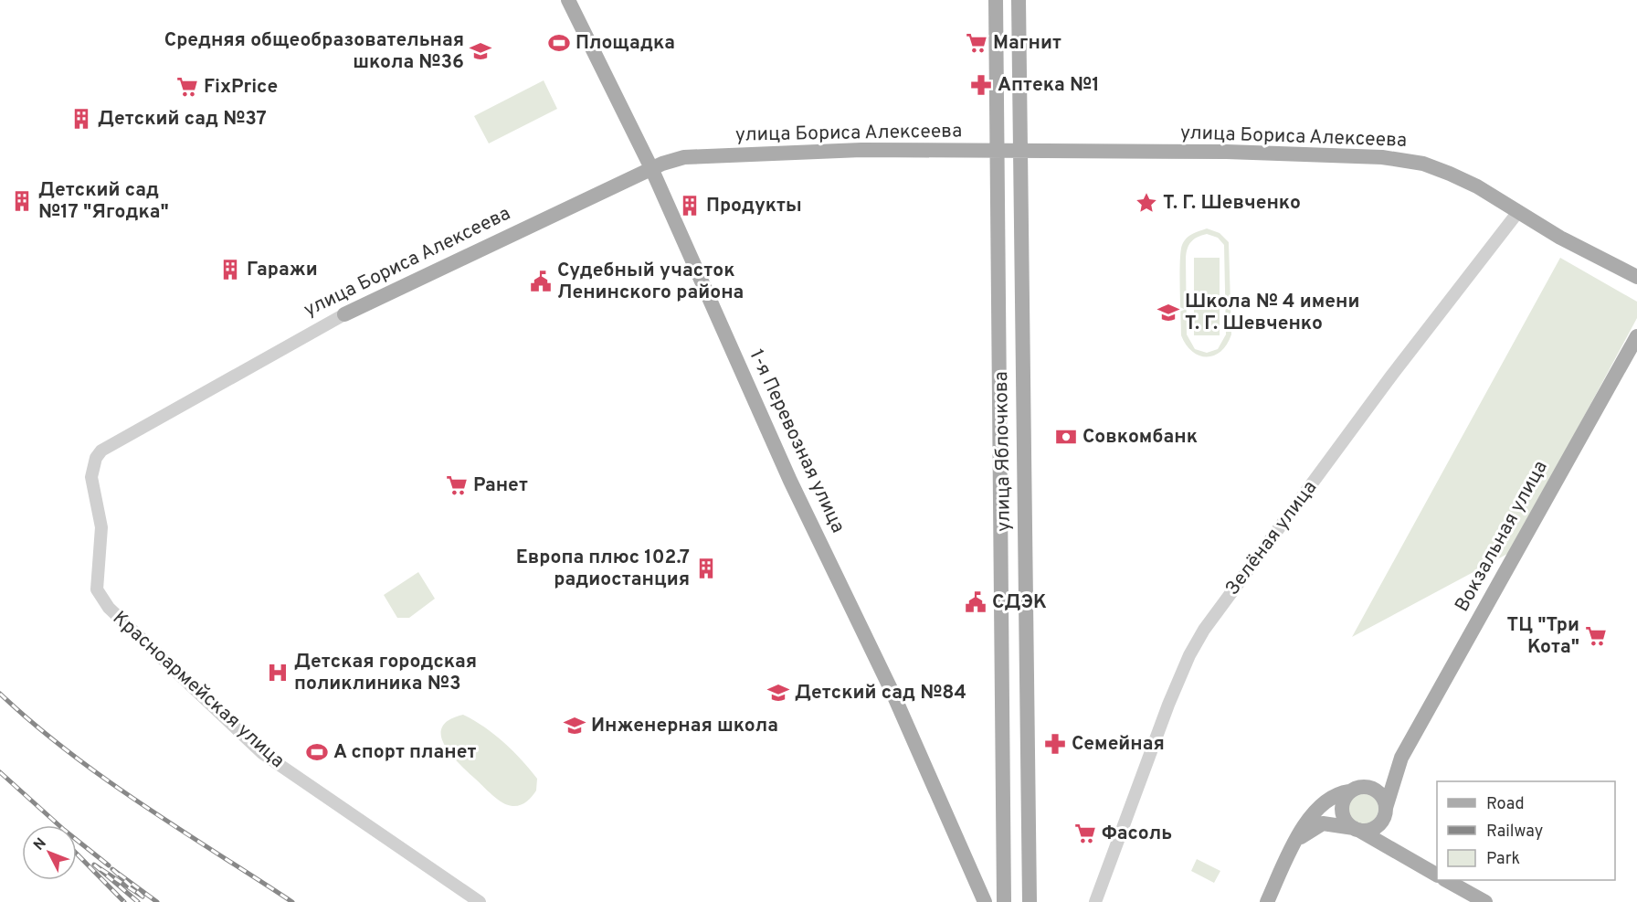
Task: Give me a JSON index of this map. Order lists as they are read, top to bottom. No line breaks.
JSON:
{"streets":{"main road":["улица Бориса Алексеева","1-я Перевозная улица","улица Яблочкова","Вокзальная улица"],"street":["Зелёная улица","Красноармейская улица"]},"crossings":[["улица Бориса Алексеева","1-я Перевозная улица"],["улица Бориса Алексеева","улица Яблочкова"],["улица Бориса Алексеева","Зелёная улица"],["улица Бориса Алексеева","Красноармейская улица"]],"places":{"sports":["Площадка","А спорт планет"],"supermarket":["Магнит","FixPrice","Ранет","ТЦ \"Три Кота\"","Фасоль"],"school or university":["Средняя общеобразовательная школа №36","Школа № 4 имени Т. Г. Шевченко","Детский сад №84","Инженерная школа"],"pharmacy":["Аптека №1","Семейная"],"building":["Детский сад №37","Детский сад №17 \"Ягодка\"","Продукты","Гаражи","Европа плюс 102.7 радиостанция"],"place":["Т. Г. Шевченко"],"public building":["Судебный участок Ленинского района","СДЭК"],"bank":["Совкомбанк"],"hospital":["Детская городская поликлиника №3"]},"legend":["Road","Railway","Park"],"north":"top left"}
